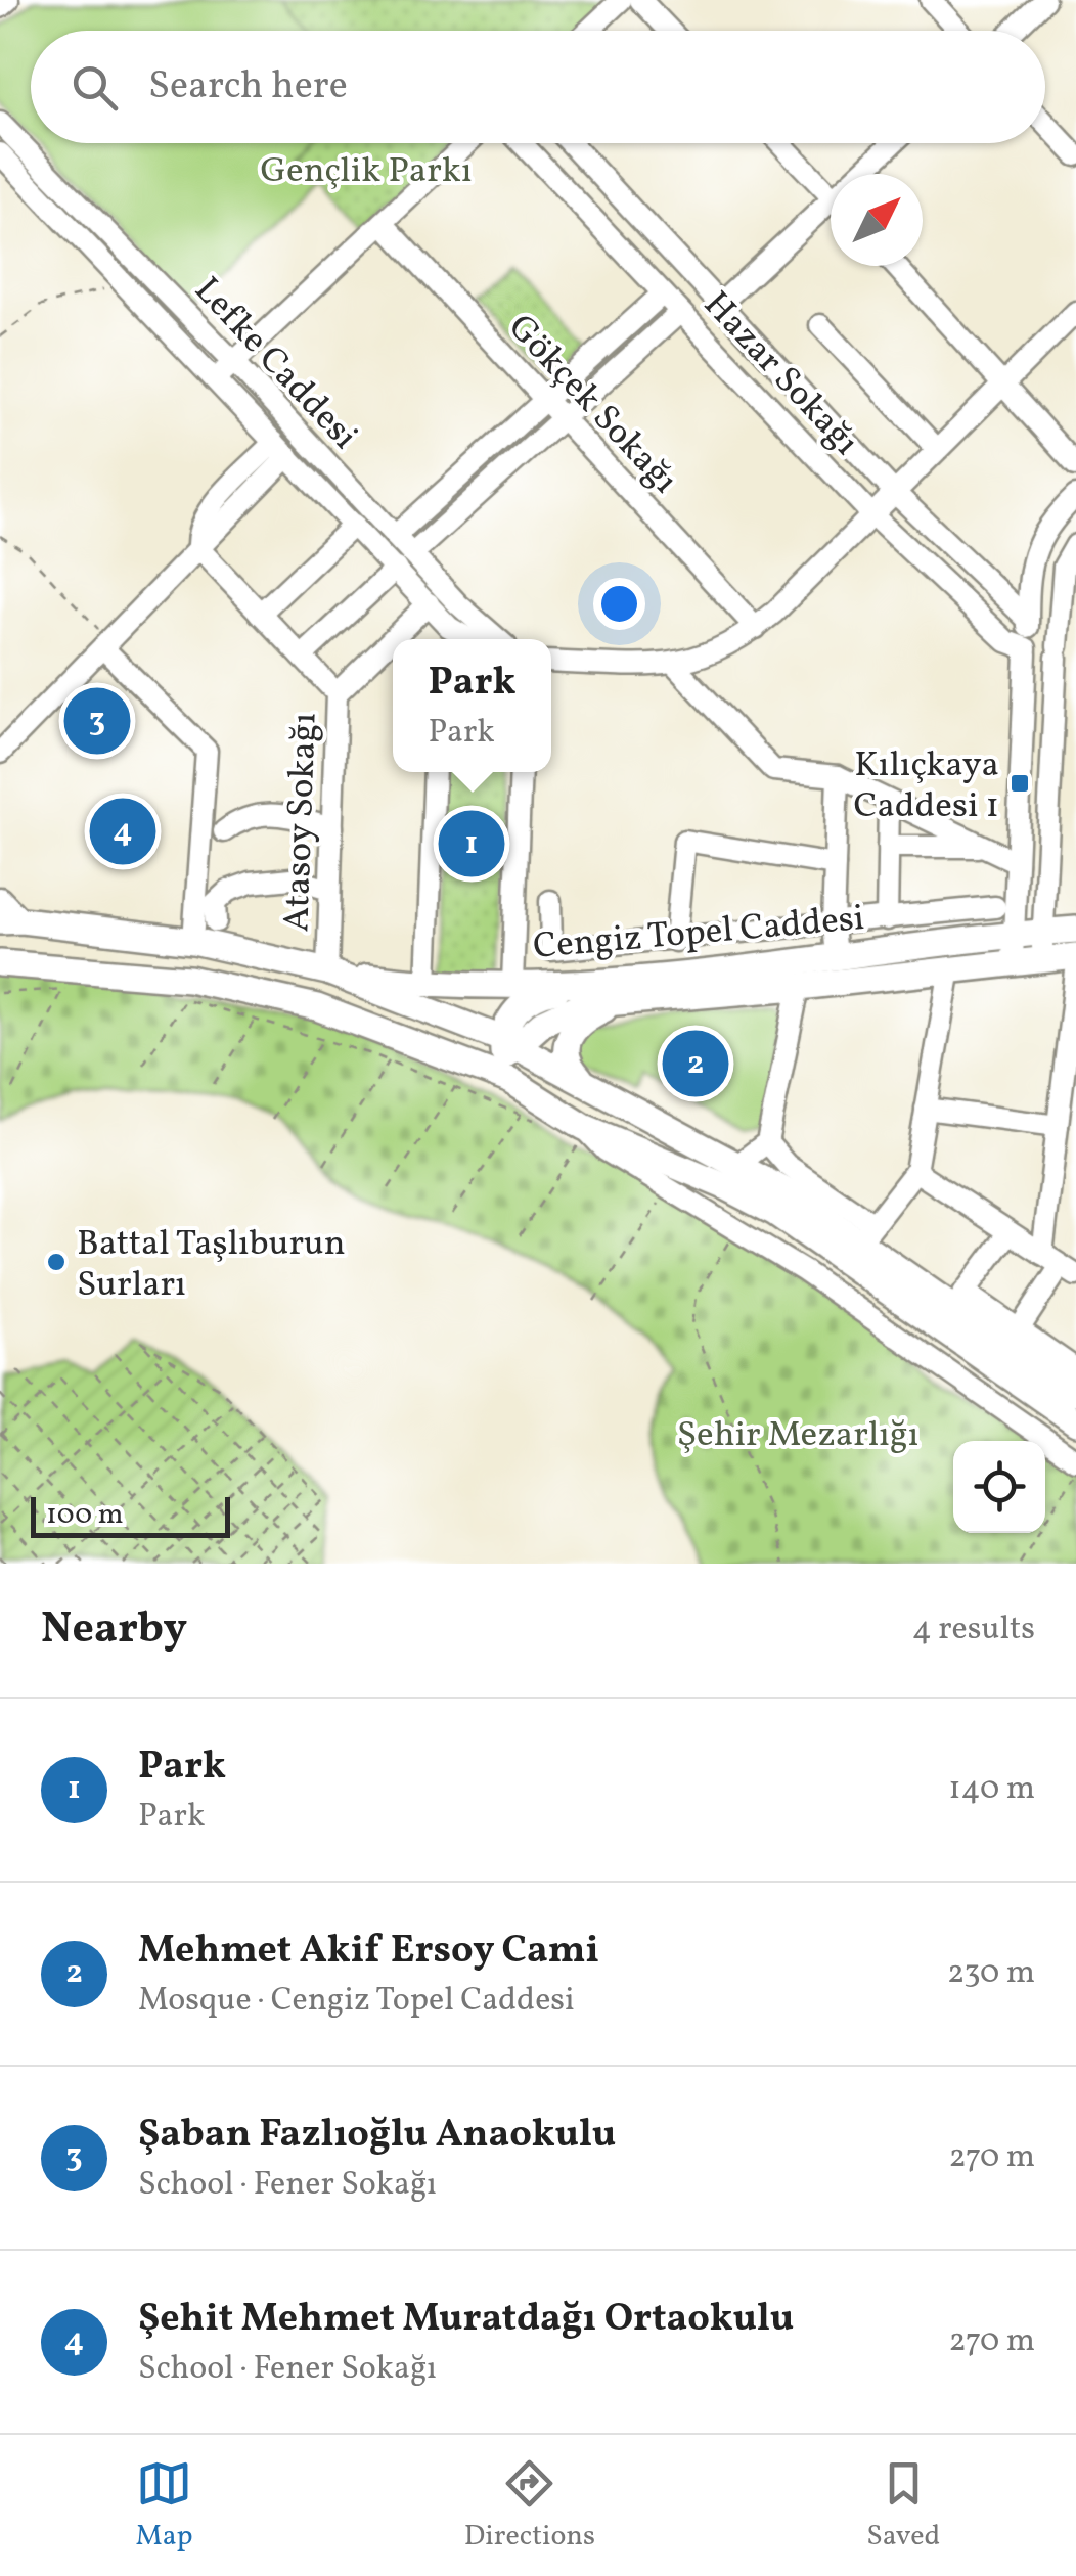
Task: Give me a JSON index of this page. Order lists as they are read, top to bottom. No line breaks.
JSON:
{"streets":{"main road":["Cengiz Topel Caddesi"],"street":["Lefke Caddesi","Hazar Sokağı","Gökçek Sokağı","Atasoy Sokağı"]},"crossings":[["Atasoy Sokağı","Cengiz Topel Caddesi"]],"parks":["Gençlik Parkı","Şehir Mezarlığı"],"places":{"transit":["Kılıçkaya Caddesi 1"],"other":["Battal Taşlıburun Surları"]},"scale_bar":"100 m","north":"top right","page":{"search":"Search here","popup":["Park","Park"],"pins":["3","4","1","2"],"scale":"100 m","heading":["Nearby","4 results"],"list":[{"mark":"1","name":"Park","note":"Park","value":"140 m"},{"mark":"2","name":"Mehmet Akif Ersoy Cami","note":"Mosque · Cengiz Topel Caddesi","value":"230 m"},{"mark":"3","name":"Şaban Fazlıoğlu Anaokulu","note":"School · Fener Sokağı","value":"270 m"},{"mark":"4","name":"Şehit Mehmet Muratdağı Ortaokulu","note":"School · Fener Sokağı","value":"270 m"}],"nav":["Map","Directions","Saved"]}}
